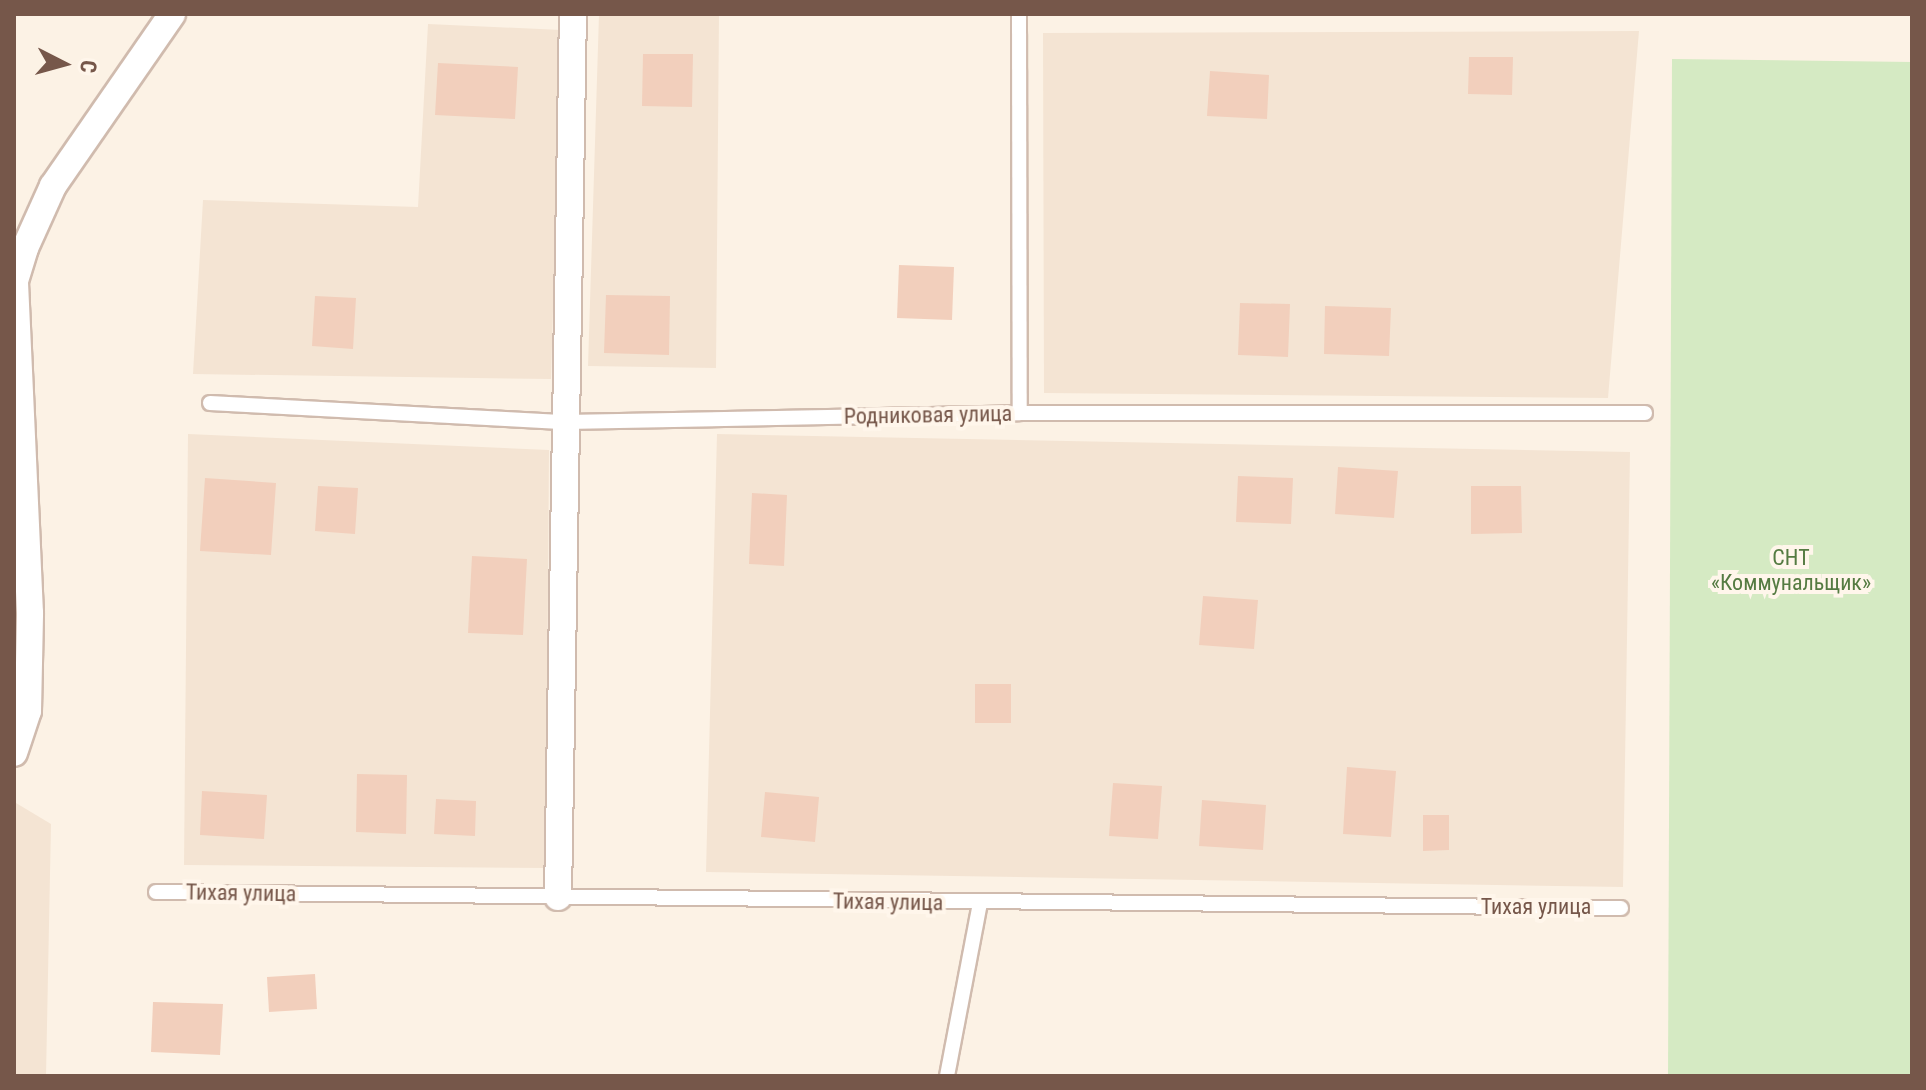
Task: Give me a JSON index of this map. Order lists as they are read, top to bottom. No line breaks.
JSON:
{"streets":{"lane":["Родниковая улица","Тихая улица"]},"parks":["СНТ «Коммунальщик»"],"north":"right"}
